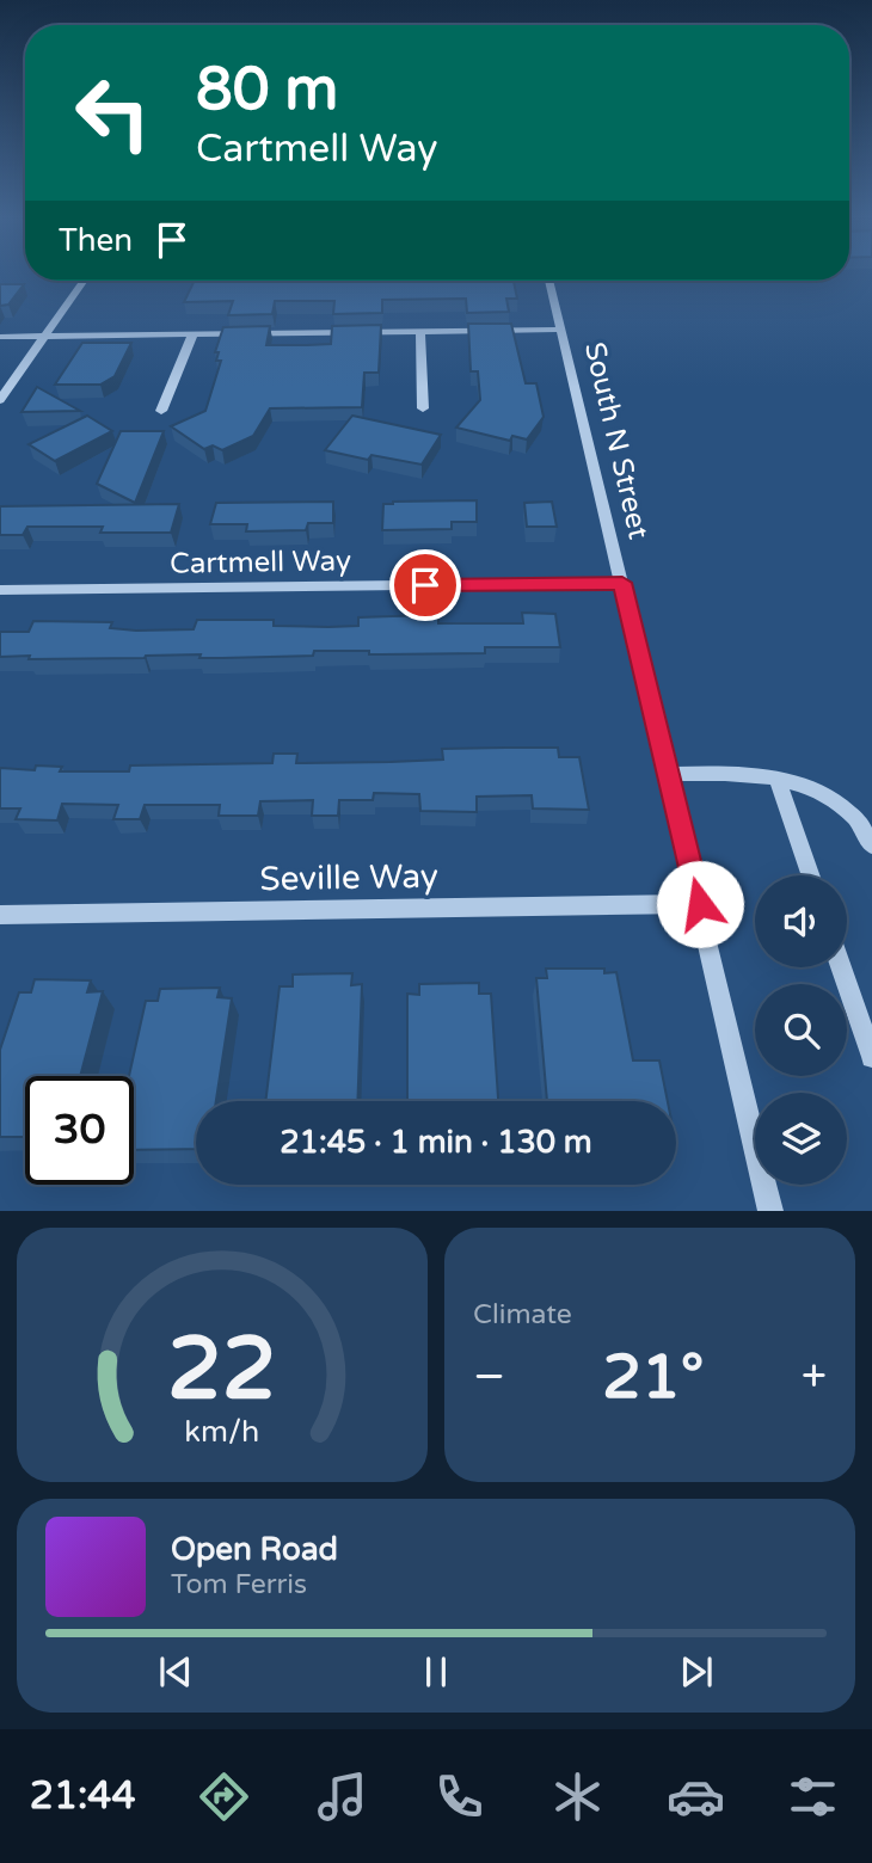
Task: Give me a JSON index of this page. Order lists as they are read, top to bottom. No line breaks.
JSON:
{"streets":{"street":["South N Street","Cartmell Way","Seville Way"]},"crossings":[["South N Street","Cartmell Way"],["South N Street","Seville Way"]],"page":{"turn":["80 m","Cartmell Way"],"then":"Then","limit":"30","trip":"21:45 · 1 min · 130 m","tile":"Climate","heat":["−","21°","+"],"song":["Open Road","Tom Ferris"],"tabs":"21:44","gauge":["22","km/h"]}}
